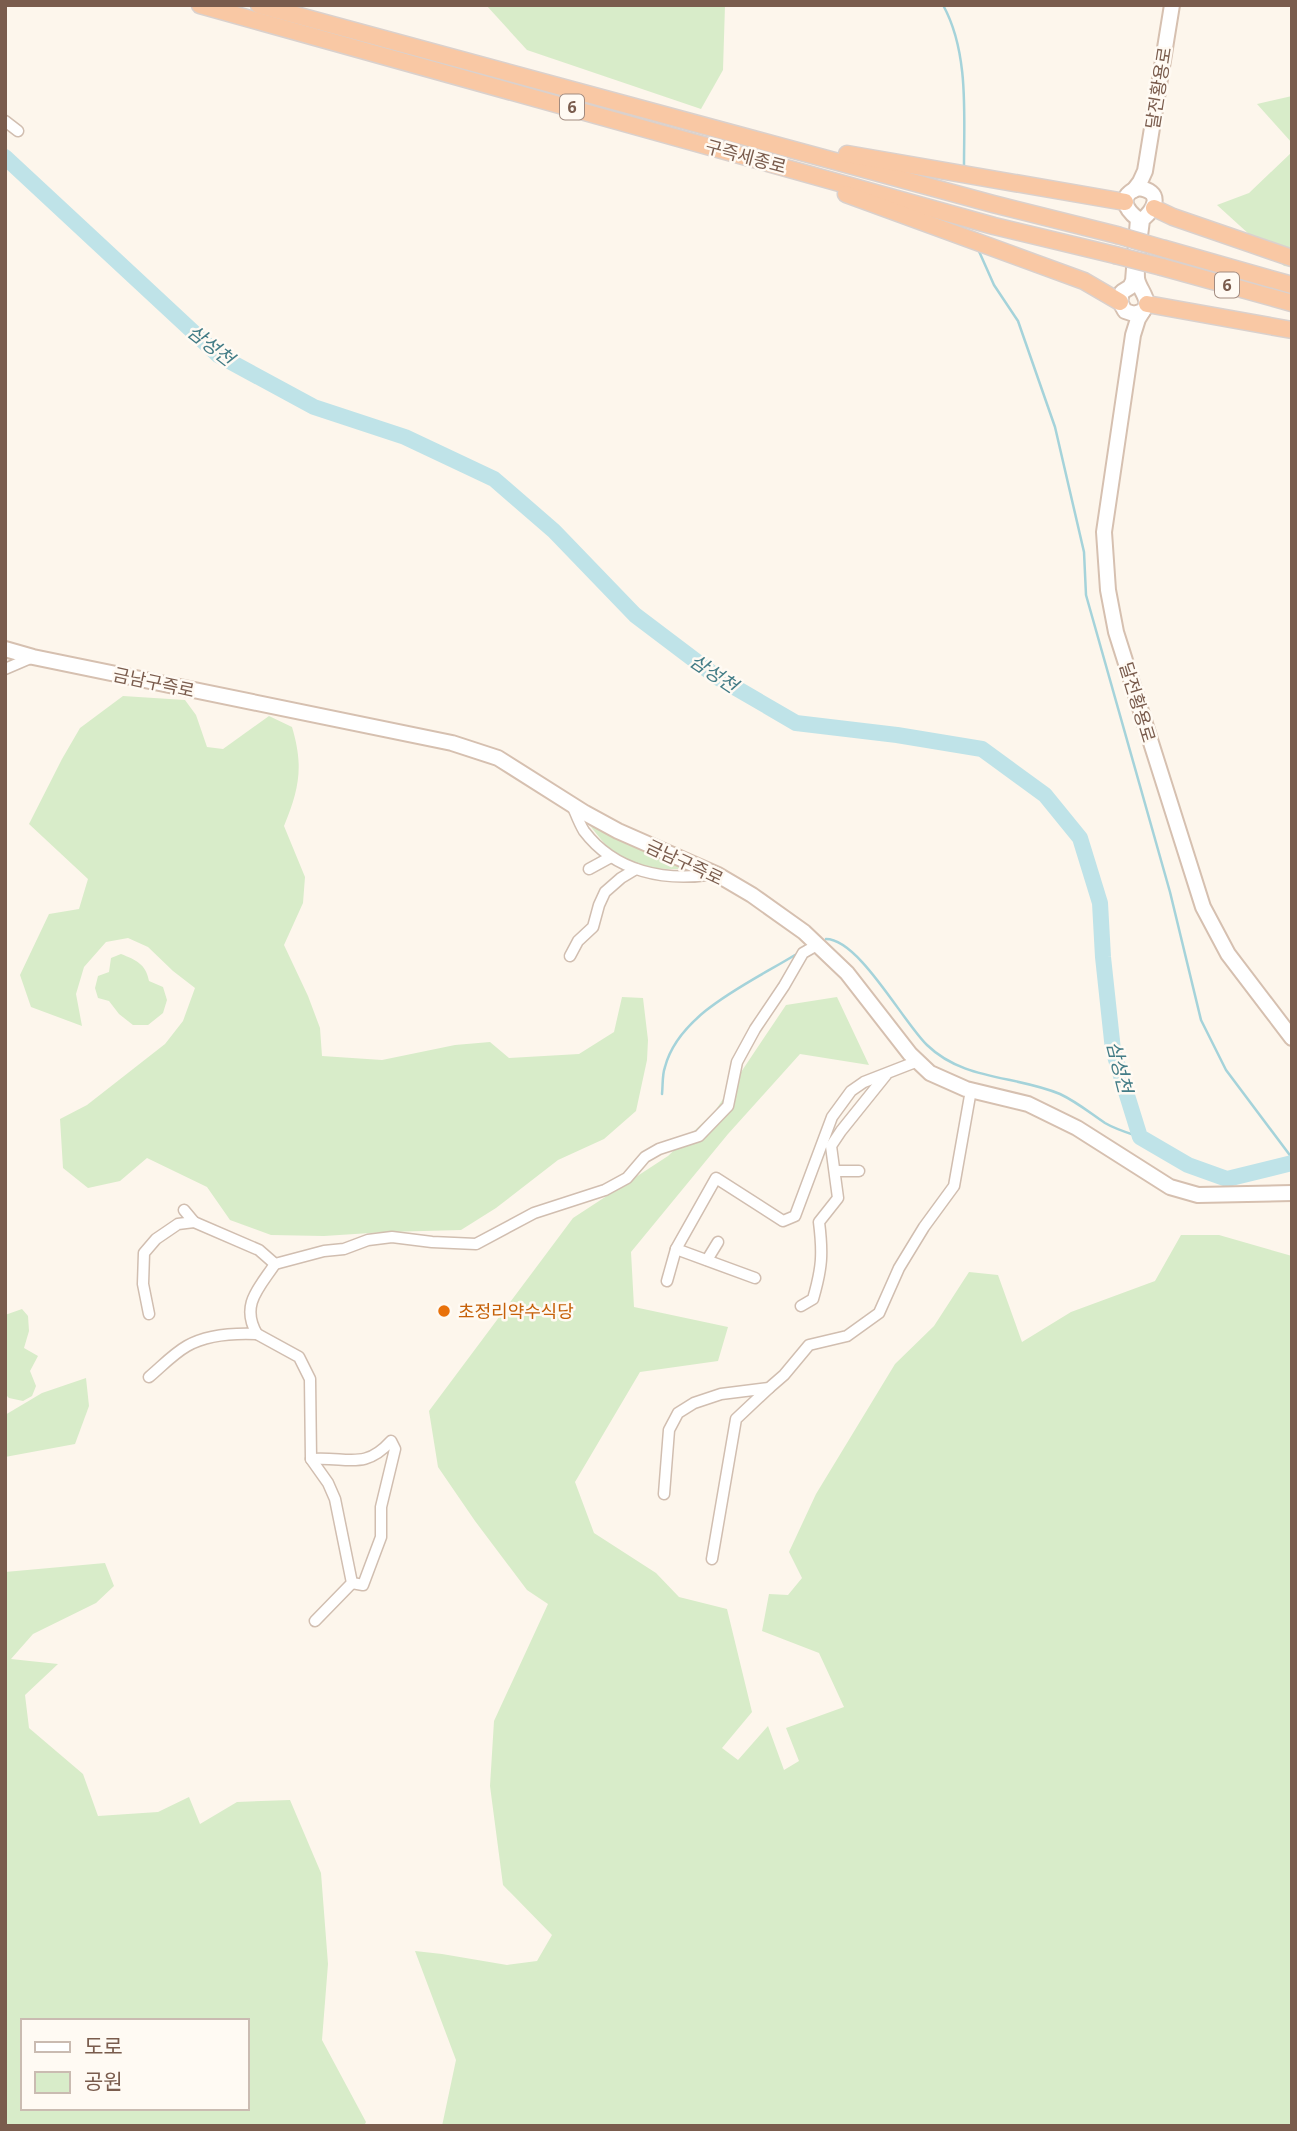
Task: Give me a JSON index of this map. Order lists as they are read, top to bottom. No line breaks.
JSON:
{"streets":{"highway":["6","구즉세종로"],"main road":["달전황용로","금남구즉로"]},"water":["삼성천"],"places":["초정리약수식당"],"legend":["도로","공원"]}
